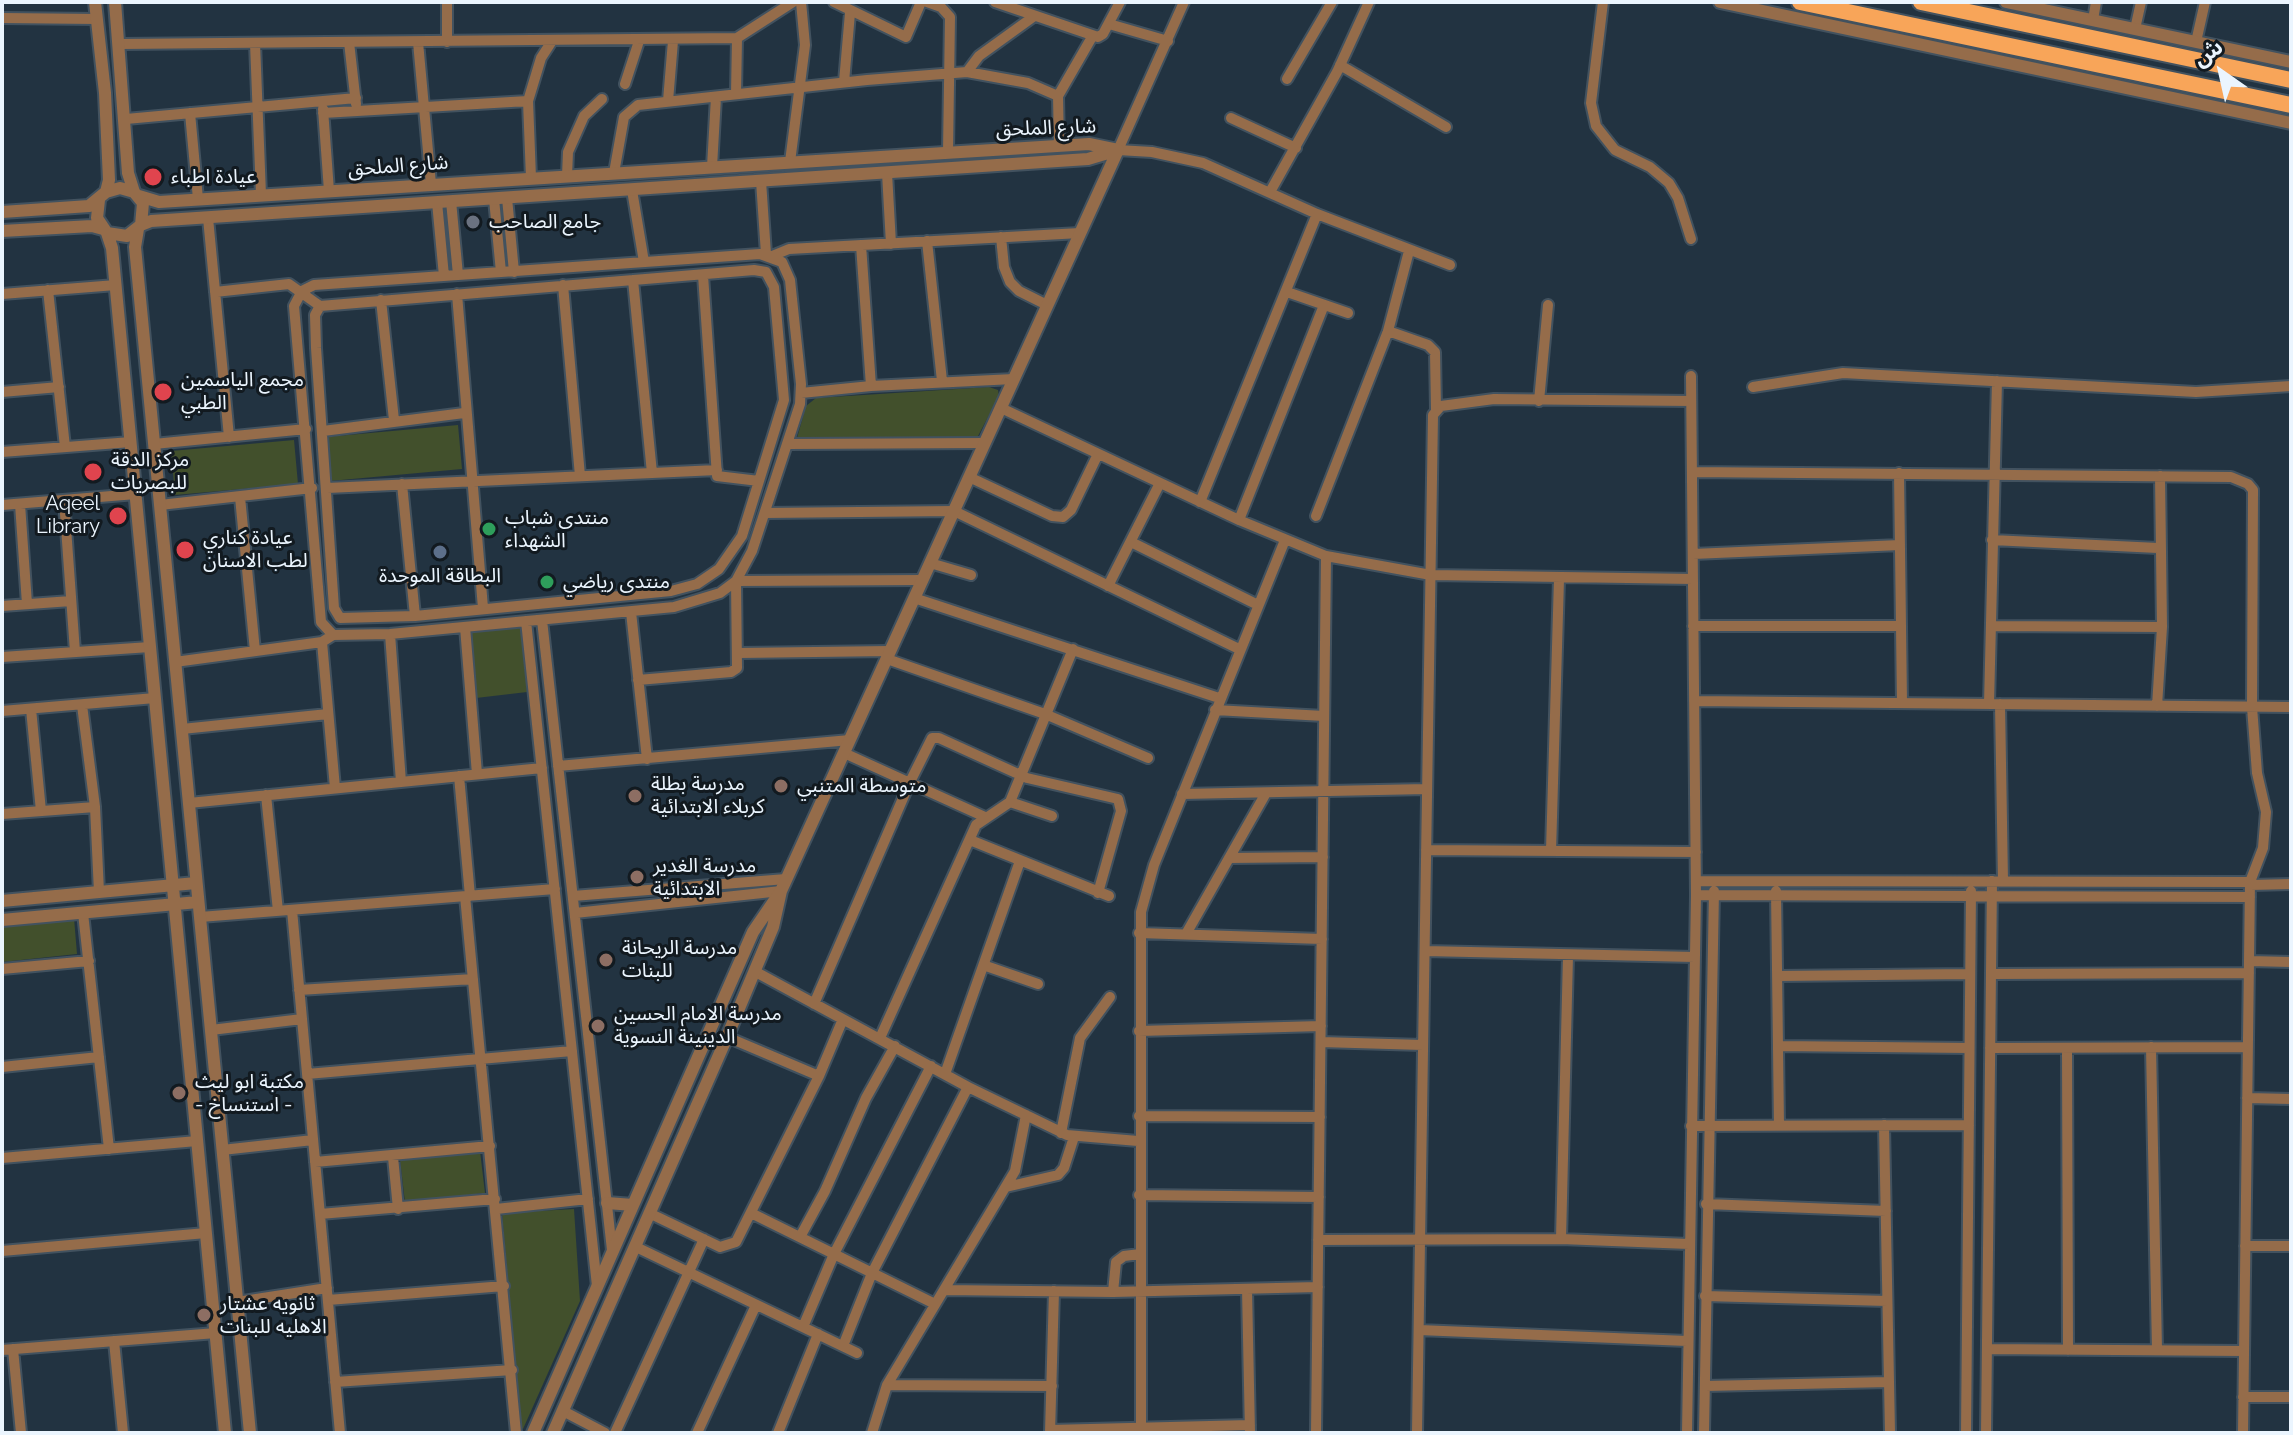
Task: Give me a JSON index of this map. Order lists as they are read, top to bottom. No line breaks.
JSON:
{"streets":{"street":["شارع الملحق"]},"places":["عيادة اطباء","جامع الصاحب","مجمع الياسمين الطبي","مركز الدقة للبصريات","Aqeel Library","منتدى شباب الشهداء","عيادة كناري لطب الاسنان","البطاقة الموحدة","منتدى رياضي","متوسطة المتنبي","مدرسة بطلة كربلاء الابتدائية","مدرسة الغدير الابتدائية","مدرسة الريحانة للبنات","مدرسة الامام الحسين الدينينة النسوية","مكتبة ابو ليث - استنساخ -","ثانويه عشتار الاهليه للبنات"],"north":"top left"}
